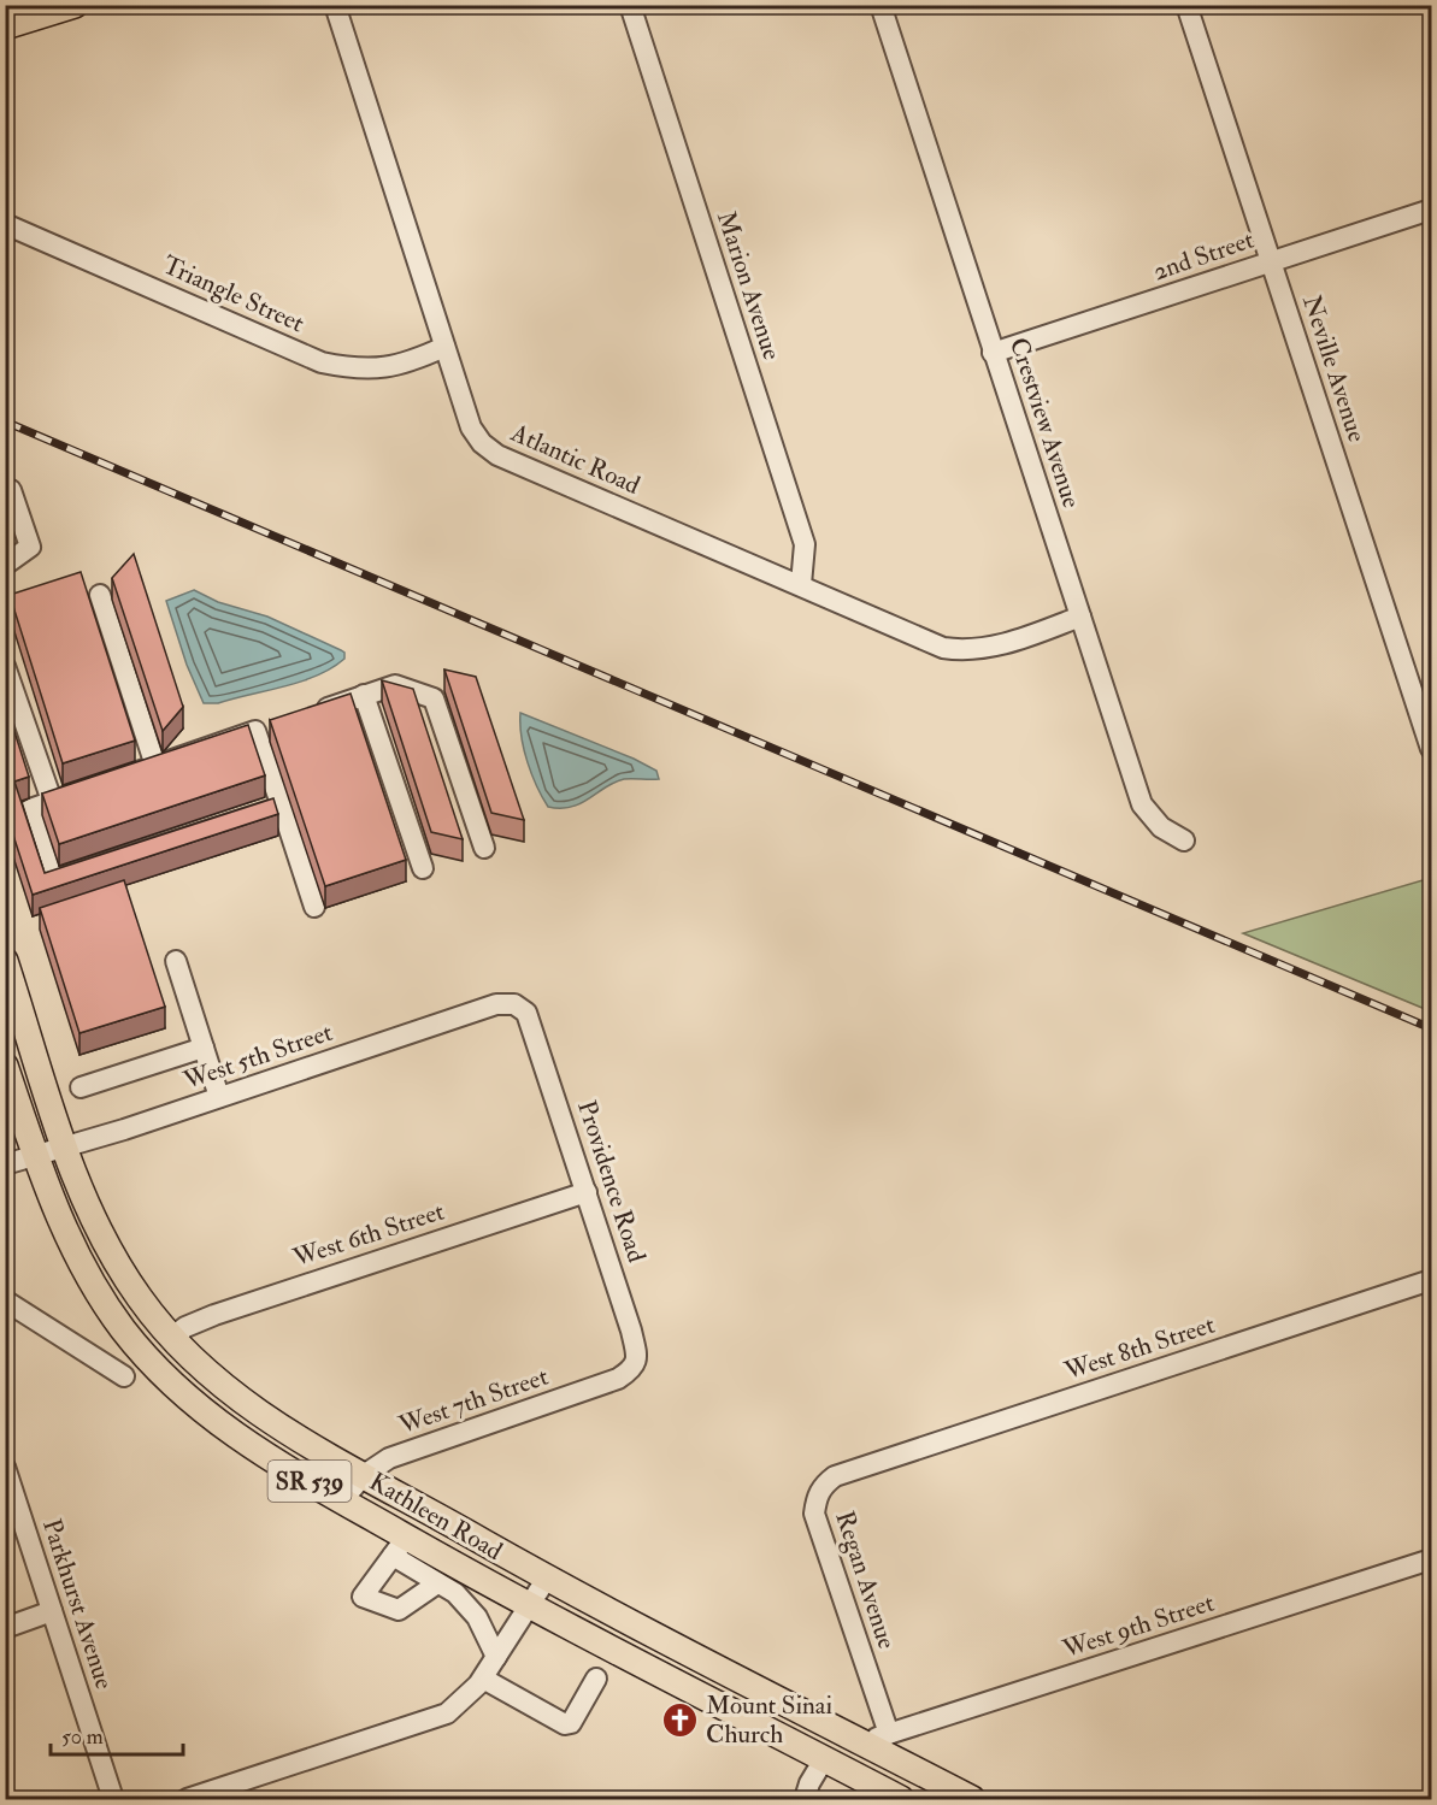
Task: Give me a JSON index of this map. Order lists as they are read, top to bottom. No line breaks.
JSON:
{"streets":{"main road":["SR 539","Kathleen Road"],"street":["2nd Street","Marion Avenue","Triangle Street","Neville Avenue","Crestview Avenue","Atlantic Road","West 5th Street","Providence Road","West 6th Street","West 8th Street","West 7th Street","Regan Avenue","Parkhurst Avenue","West 9th Street"]},"crossings":[["2nd Street","Neville Avenue"],["2nd Street","Crestview Avenue"],["Marion Avenue","Atlantic Road"],["Triangle Street","Atlantic Road"],["Crestview Avenue","Atlantic Road"],["West 5th Street","Providence Road"],["West 5th Street","Kathleen Road"],["Providence Road","West 6th Street"],["Providence Road","West 7th Street"],["West 6th Street","Kathleen Road"],["West 8th Street","Regan Avenue"],["West 7th Street","Kathleen Road"],["Kathleen Road","West 9th Street"],["Regan Avenue","West 9th Street"]],"places":{"church":["Mount Sinai Church"]},"scale_bar":"50 m"}
